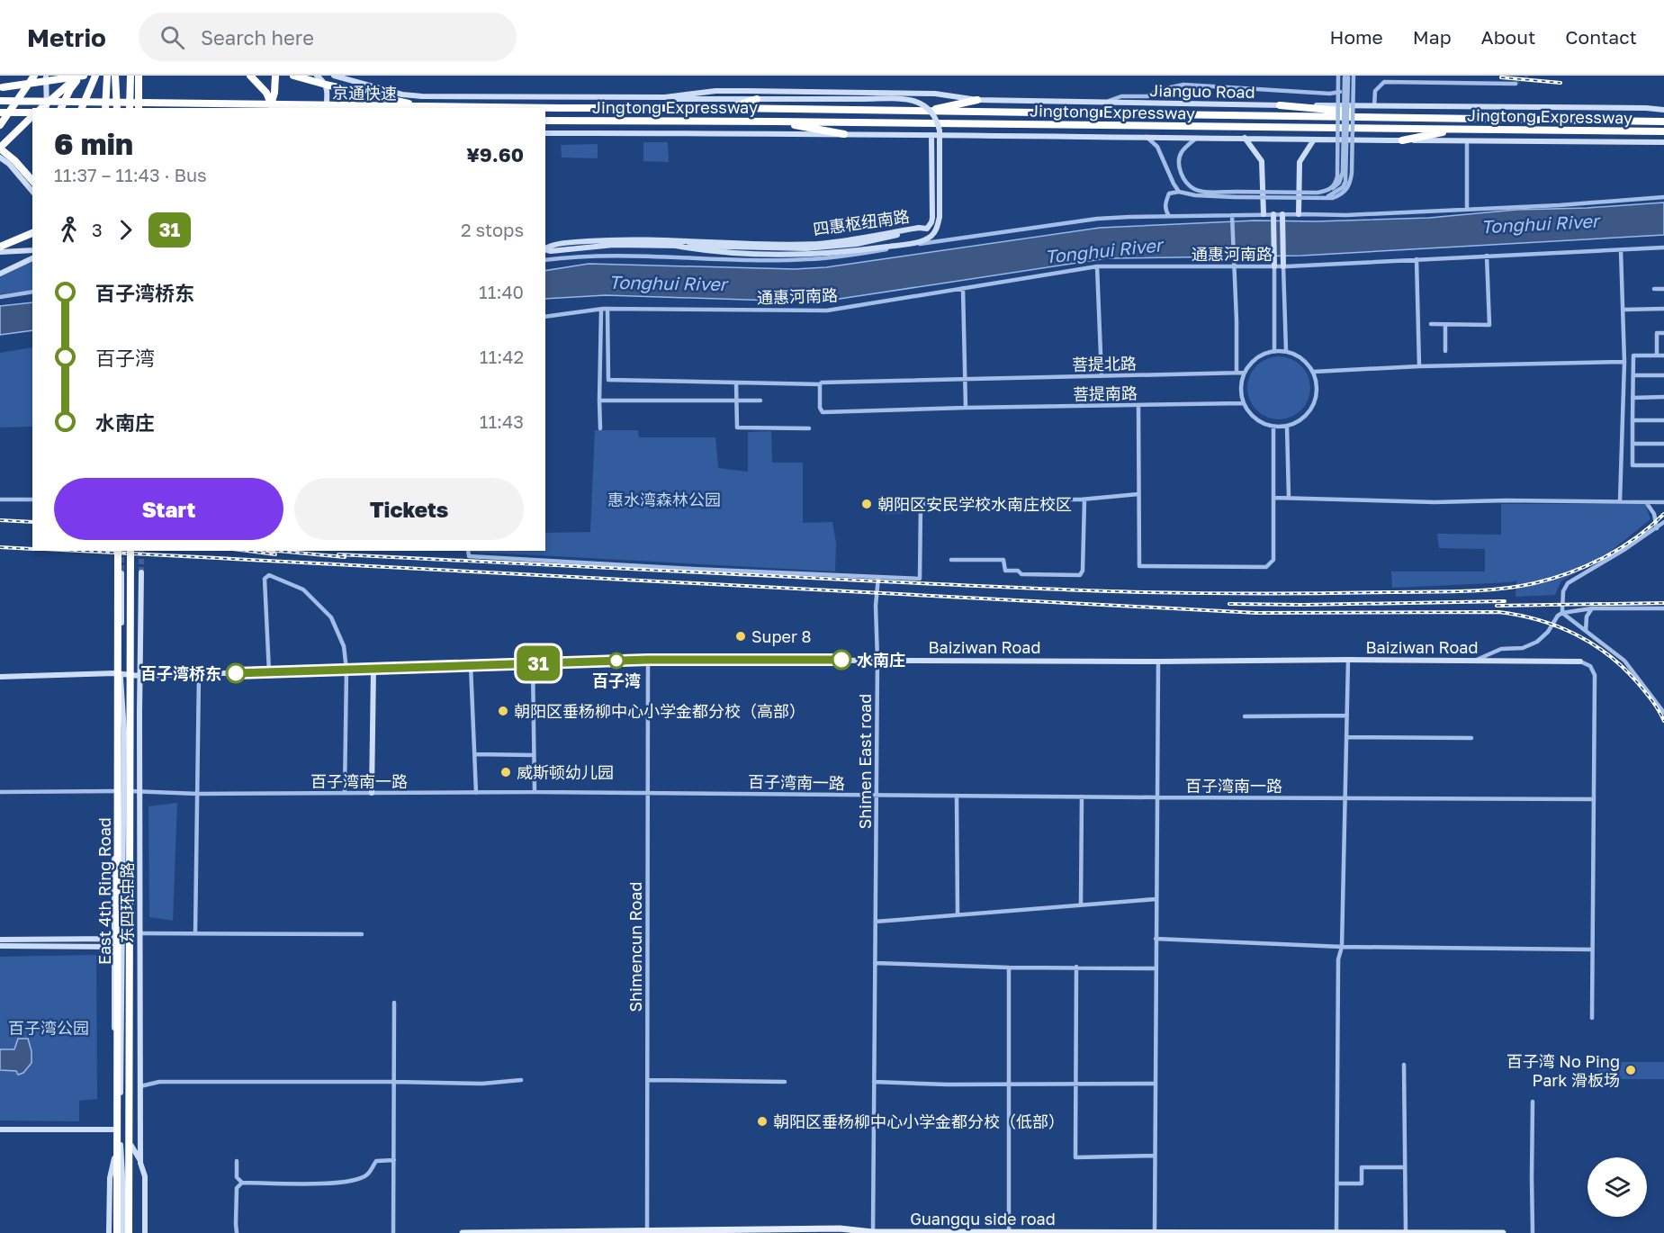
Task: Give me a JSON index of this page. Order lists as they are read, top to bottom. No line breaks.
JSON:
{"streets":{"highway":["京通快速","Jingtong Expressway","East 4th Ring Road"],"main road":["Jianguo Road","四惠枢纽南路","Baiziwan Road","东四环中路","Guangqu side road"],"street":["通惠河南路","菩提北路","菩提南路","Shimen East road","百子湾南一路","Shimencun Road"]},"crossings":[["京通快速","Jingtong Expressway"],["通惠河南路","菩提北路"],["菩提北路","菩提南路"],["Baiziwan Road","Shimen East road"],["Baiziwan Road","东四环中路"],["Baiziwan Road","Shimencun Road"],["Shimen East road","百子湾南一路"],["Shimen East road","Guangqu side road"],["百子湾南一路","东四环中路"],["百子湾南一路","Shimencun Road"],["East 4th Ring Road","东四环中路"],["Shimencun Road","Guangqu side road"]],"water":["Tonghui River"],"parks":["惠水湾森林公园","百子湾公园"],"places":["朝阳区安民学校水南庄校区","Super 8","水南庄","百子湾","百子湾桥东","朝阳区垂杨柳中心小学金都分校（高部）","威斯顿幼儿园","百子湾 No Ping Park 滑板场","朝阳区垂杨柳中心小学金都分校（低部）"],"lines":["bus line 31"],"page":{"header":"Metrio","search":"Search here","nav":["Home","Map","About","Contact"],"on_map":"31","heading":["6 min","11:37 – 11:43 · Bus","¥9.60"],"legs":["3","31","2 stops"],"list":[{"name":"百子湾桥东","value":"11:40"},{"name":"百子湾","value":"11:42"},{"name":"水南庄","value":"11:43"}],"buttons":["Start","Tickets"]}}
